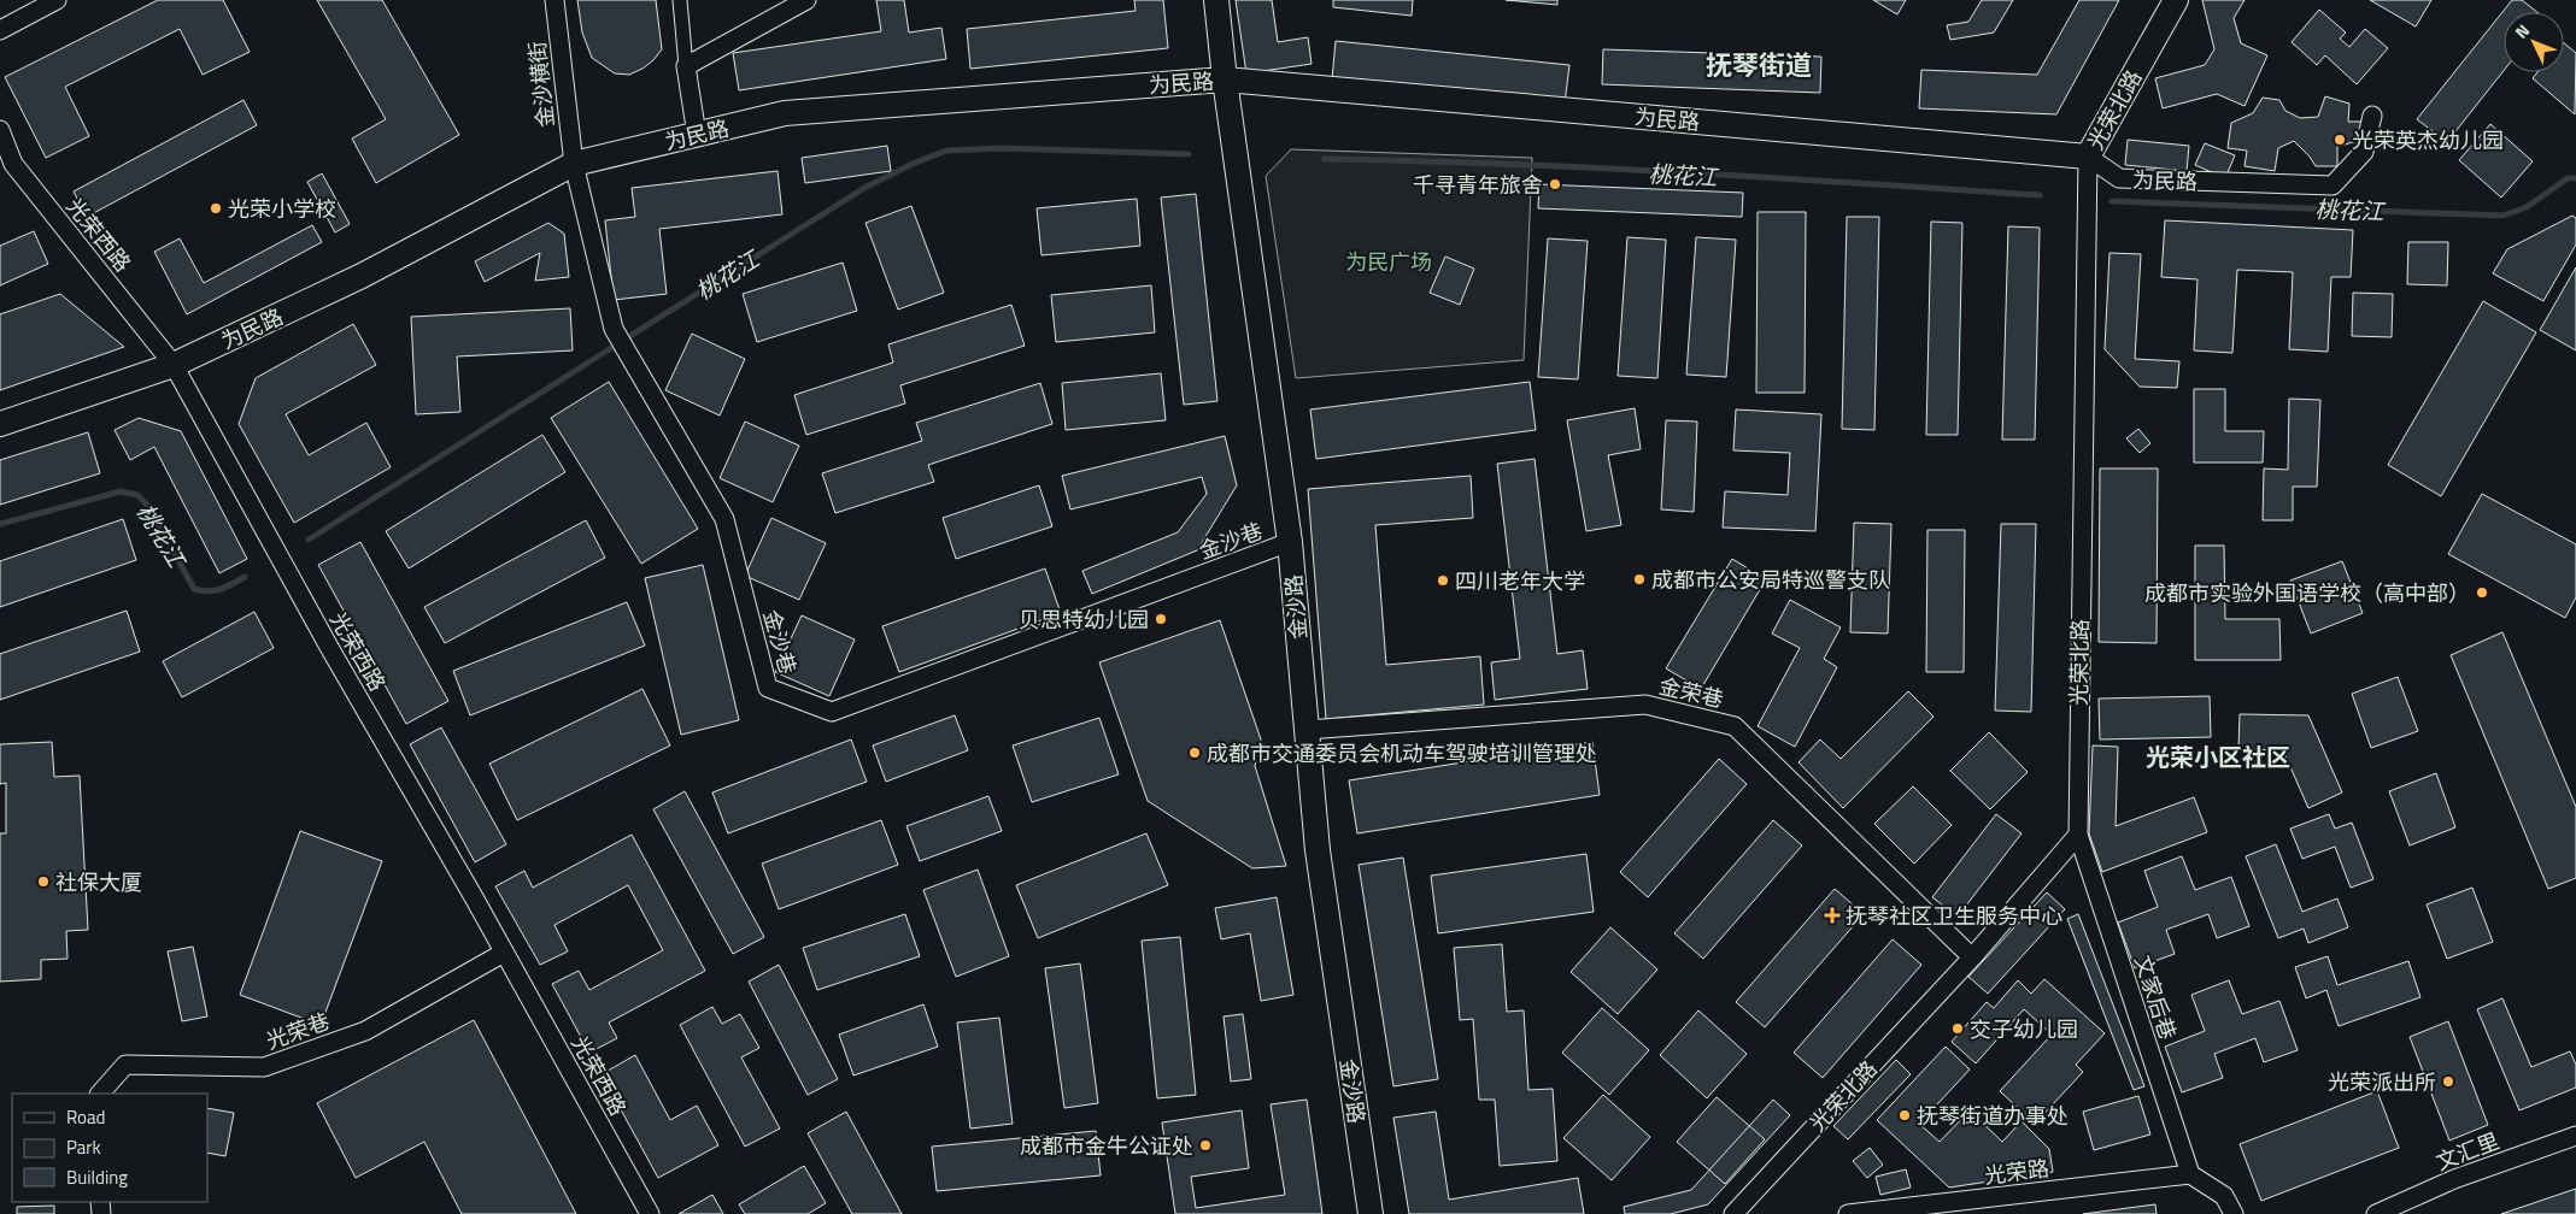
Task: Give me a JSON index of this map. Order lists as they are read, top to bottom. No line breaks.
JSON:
{"streets":{"street":["为民路","金沙横街","光荣北路","光荣西路","金沙巷","金沙路","金荣巷","文家后巷","光荣巷","文汇里","光荣路"]},"crossings":[["为民路","金沙横街"],["为民路","光荣北路"],["为民路","光荣西路"],["为民路","金沙巷"],["为民路","金沙路"],["金沙横街","金沙巷"],["光荣北路","金荣巷"],["光荣北路","文家后巷"],["光荣西路","光荣巷"],["金沙巷","金沙路"],["金沙路","金荣巷"],["文家后巷","光荣路"]],"districts":["抚琴街道","光荣小区社区"],"water":["桃花江"],"parks":["为民广场"],"places":{"other":["光荣英杰幼儿园","千寻青年旅舍","光荣小学校","成都市公安局特巡警支队","四川老年大学","成都市实验外国语学校（高中部）","贝思特幼儿园","成都市交通委员会机动车驾驶培训管理处","社保大厦","交子幼儿园","光荣派出所","抚琴街道办事处","成都市金牛公证处"],"health":["抚琴社区卫生服务中心"]},"legend":["Road","Park","Building"],"north":"top left"}
